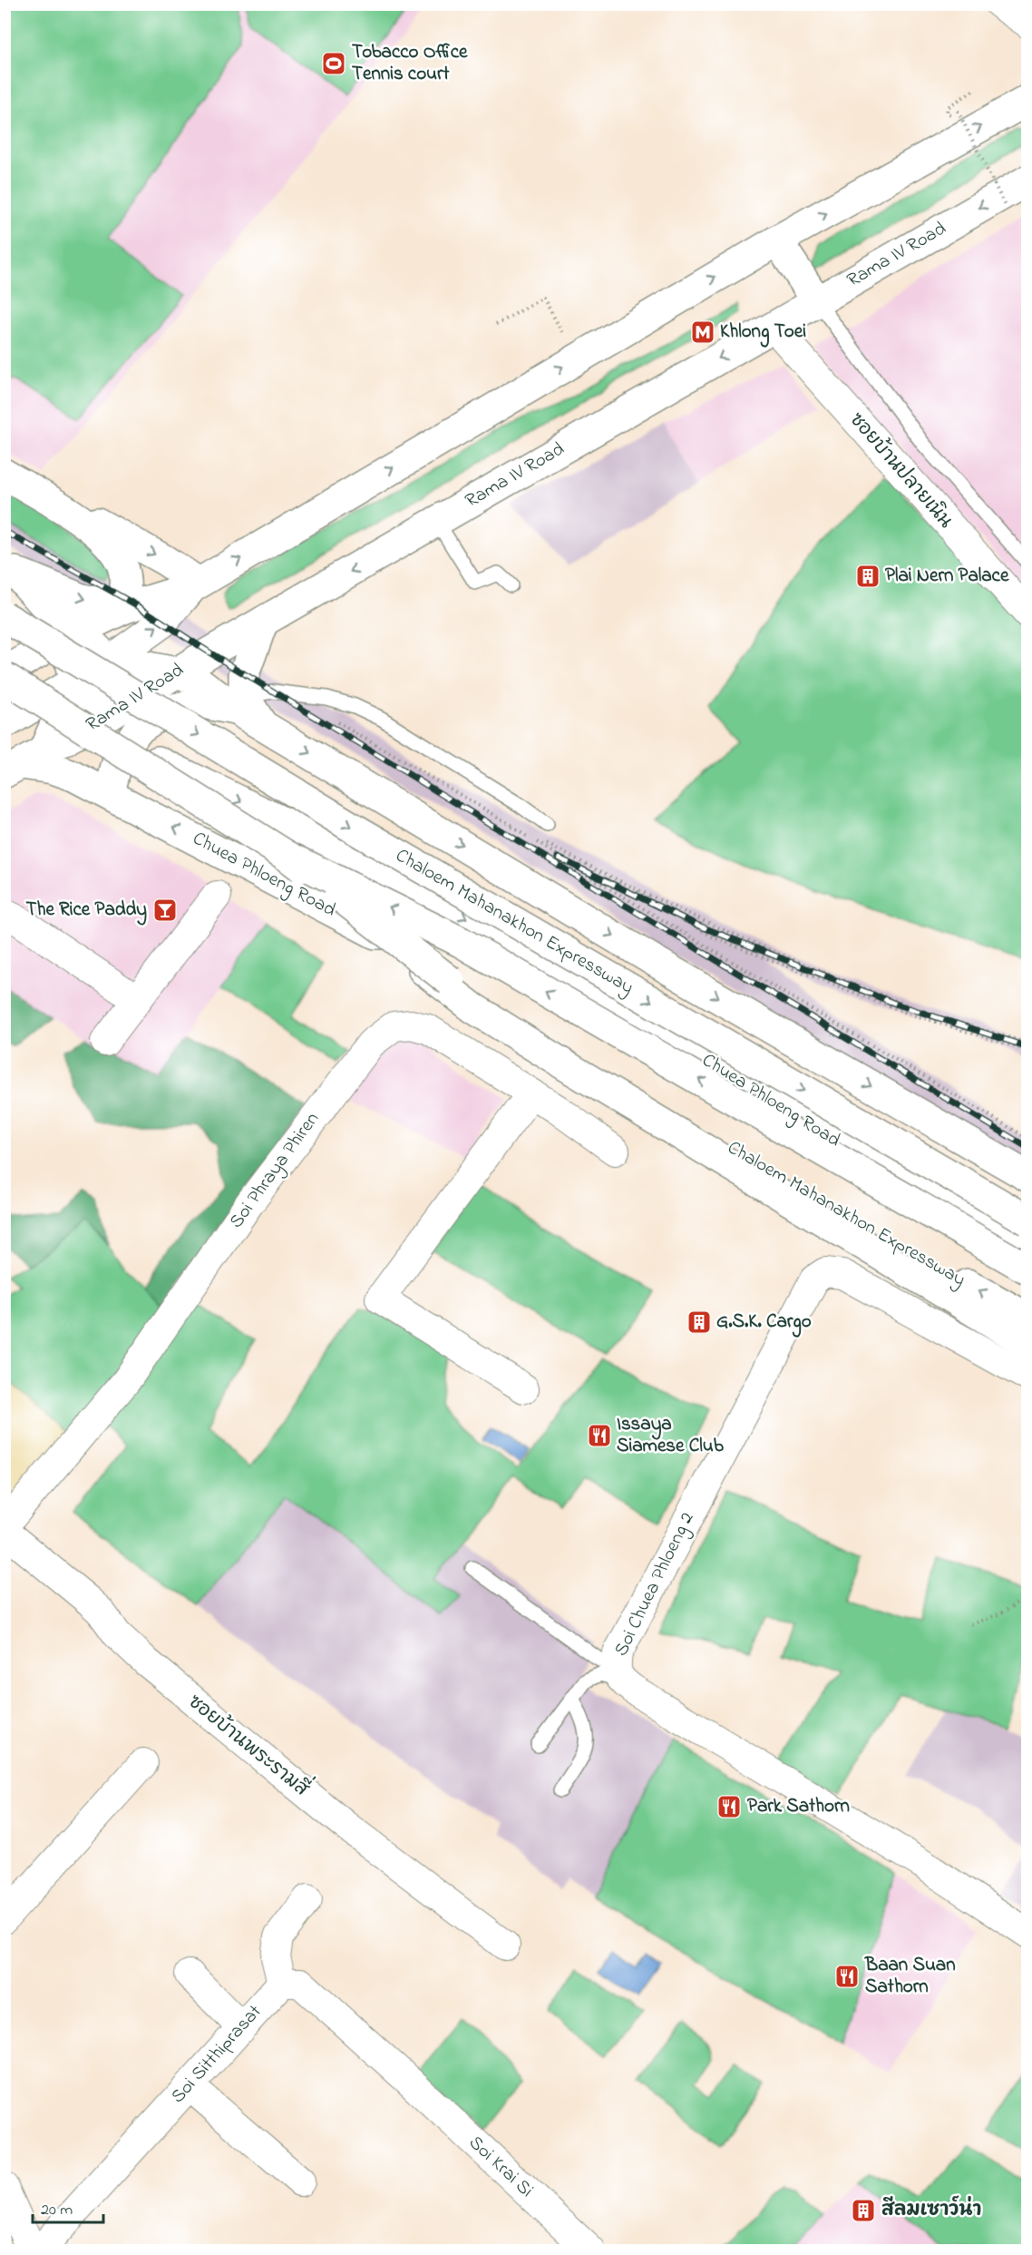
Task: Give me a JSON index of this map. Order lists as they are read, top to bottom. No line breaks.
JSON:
{"streets":{"main road":["Rama IV Road","Chuea Phloeng Road","Chaloem Mahanakhon Expressway"],"street":["ซอยบ้านปลายเนิน","Soi Phraya Phiren","Soi Chuea Phloeng 2","ซอยบ้านพระรามสี่","Soi Sitthiprasat","Soi Krai Si"]},"crossings":[["Rama IV Road","ซอยบ้านปลายเนิน"],["Rama IV Road","Chuea Phloeng Road"],["Soi Sitthiprasat","Soi Krai Si"]],"places":{"sports":["Tobacco Office Tennis court"],"metro station":["Khlong Toei"],"building":["Plai Nern Palace","G.S.K. Cargo","สีลมเซาว์น่า"],"bar":["The Rice Paddy"],"restaurant":["Issaya Siamese Club","Park Sathorn","Baan Suan Sathorn"]},"scale_bar":"20 m"}
